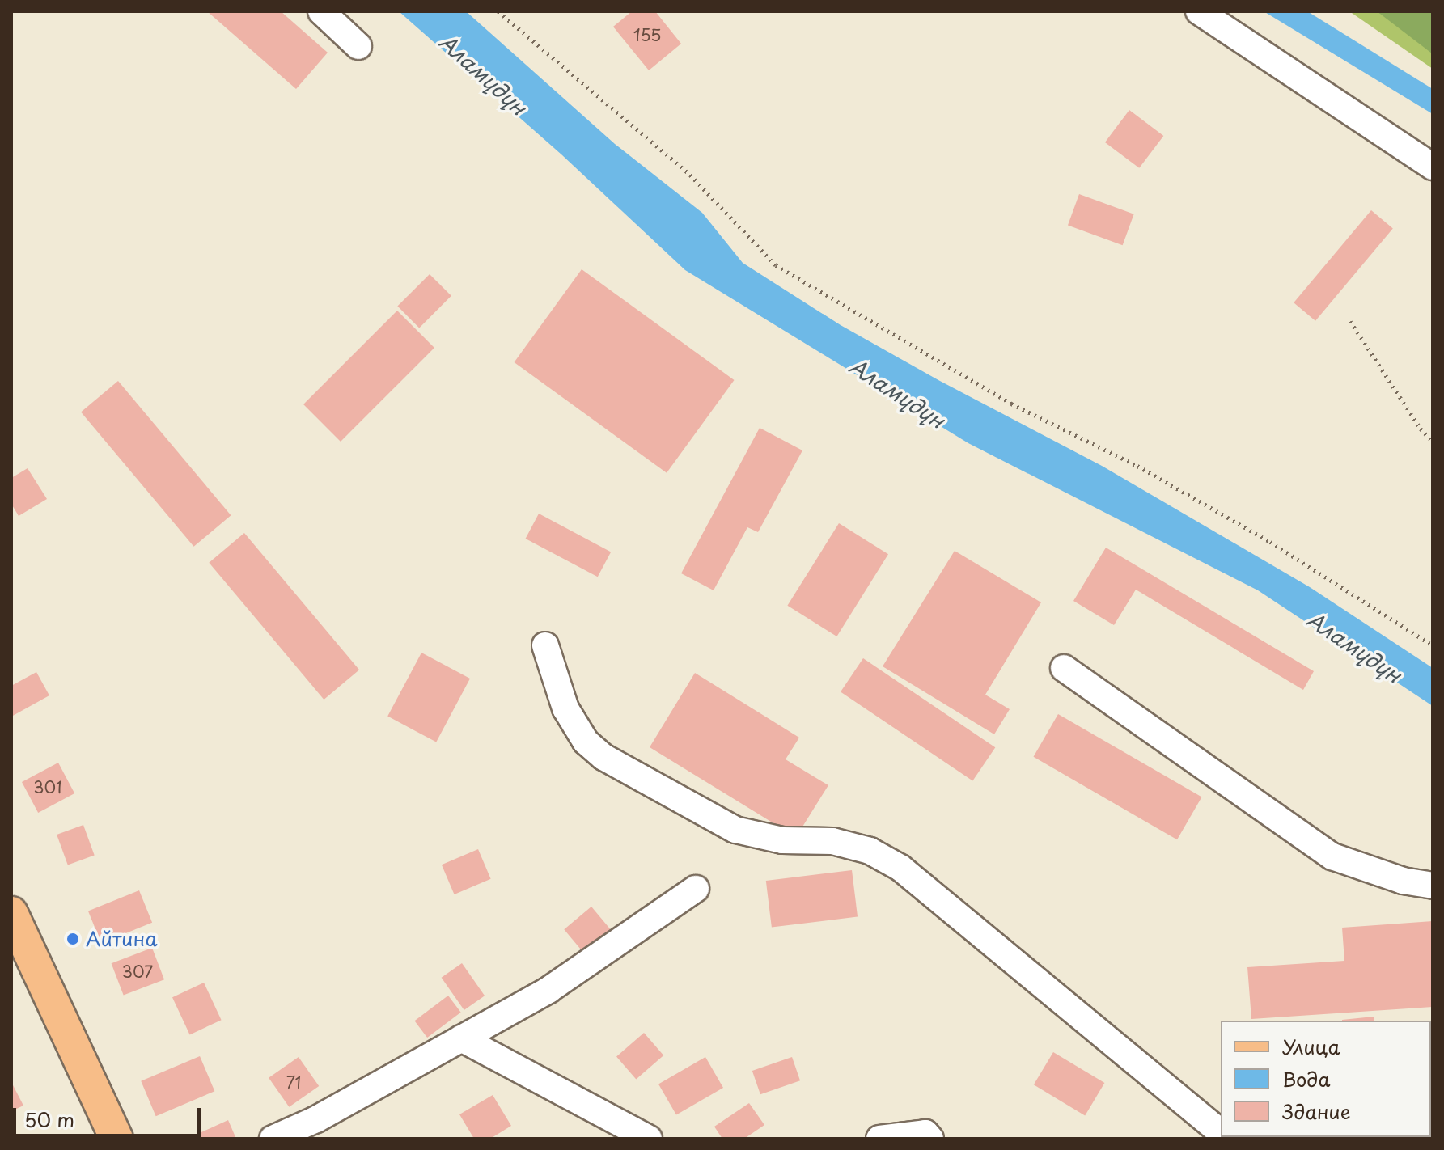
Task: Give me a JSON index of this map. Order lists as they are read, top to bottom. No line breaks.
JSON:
{"water":["Аламүдүн"],"places":["Айтина"],"house_numbers":["155","301","307","71"],"legend":["Улица","Вода","Здание"],"scale_bar":"50 m"}
